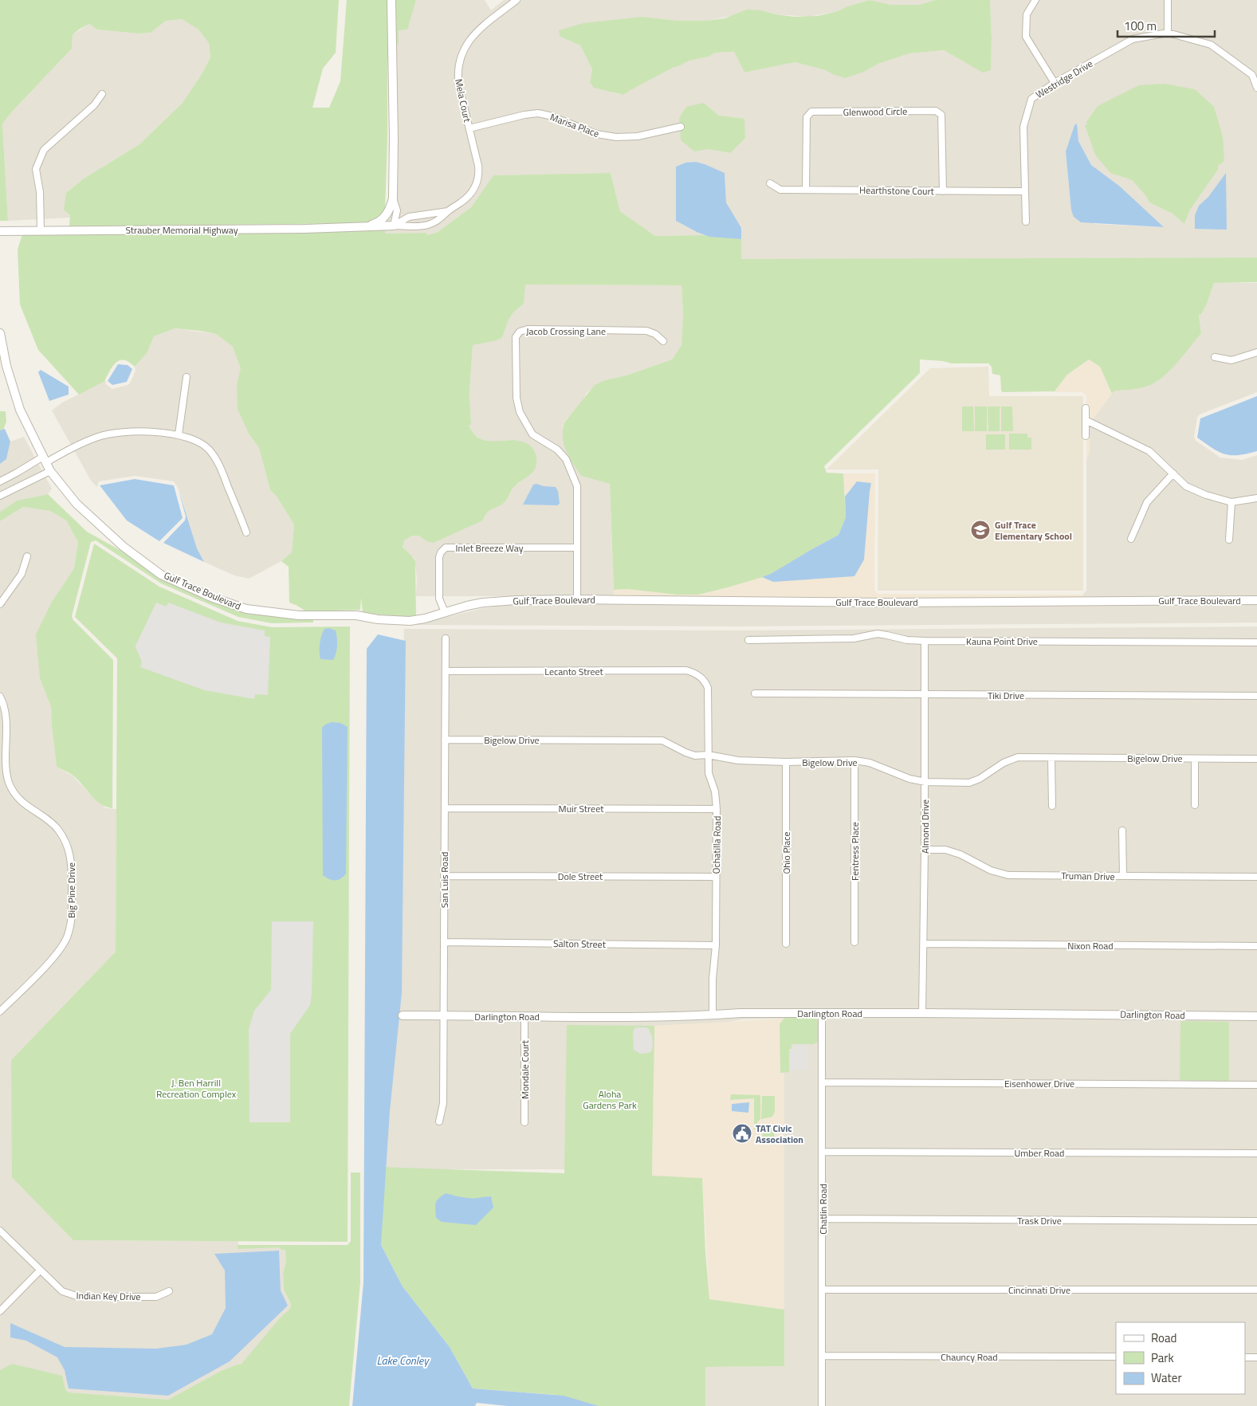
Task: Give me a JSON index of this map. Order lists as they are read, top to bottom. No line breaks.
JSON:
{"streets":{"street":["Westridge Drive","Mela Court","Glenwood Circle","Marisa Place","Hearthstone Court","Strauber Memorial Highway","Jacob Crossing Lane","Inlet Breeze Way","Gulf Trace Boulevard","Kauna Point Drive","Lecanto Street","Tiki Drive","Bigelow Drive","Muir Street","Almond Drive","Ochatilla Road","Fentress Place","Ohio Place","Dole Street","Truman Drive","San Luis Road","Big Pine Drive","Salton Street","Nixon Road","Darlington Road","Mondale Court","Eisenhower Drive","Umber Road","Chatlin Road","Trask Drive","Cincinnati Drive","Indian Key Drive","Chauncy Road"]},"crossings":[["Westridge Drive","Hearthstone Court"],["Mela Court","Marisa Place"],["Mela Court","Strauber Memorial Highway"],["Glenwood Circle","Hearthstone Court"],["Jacob Crossing Lane","Inlet Breeze Way"],["Jacob Crossing Lane","Gulf Trace Boulevard"],["Inlet Breeze Way","Gulf Trace Boulevard"],["Kauna Point Drive","Almond Drive"],["Lecanto Street","Ochatilla Road"],["Lecanto Street","San Luis Road"],["Tiki Drive","Almond Drive"],["Bigelow Drive","Almond Drive"],["Bigelow Drive","Ochatilla Road"],["Bigelow Drive","Fentress Place"],["Bigelow Drive","Ohio Place"],["Bigelow Drive","San Luis Road"],["Muir Street","Ochatilla Road"],["Muir Street","San Luis Road"],["Almond Drive","Truman Drive"],["Almond Drive","Nixon Road"],["Almond Drive","Darlington Road"],["Ochatilla Road","Dole Street"],["Ochatilla Road","Salton Street"],["Ochatilla Road","Darlington Road"],["Dole Street","San Luis Road"],["San Luis Road","Salton Street"],["San Luis Road","Darlington Road"],["Darlington Road","Mondale Court"],["Darlington Road","Chatlin Road"],["Eisenhower Drive","Chatlin Road"],["Umber Road","Chatlin Road"],["Chatlin Road","Trask Drive"],["Chatlin Road","Cincinnati Drive"],["Chatlin Road","Chauncy Road"]],"water":["Lake Conley"],"parks":["J. Ben Harrill Recreation Complex","Aloha Gardens Park"],"places":{"school or university":["Gulf Trace Elementary School"],"public building":["TAT Civic Association"]},"legend":["Road","Park","Water"],"scale_bar":"100 m"}
